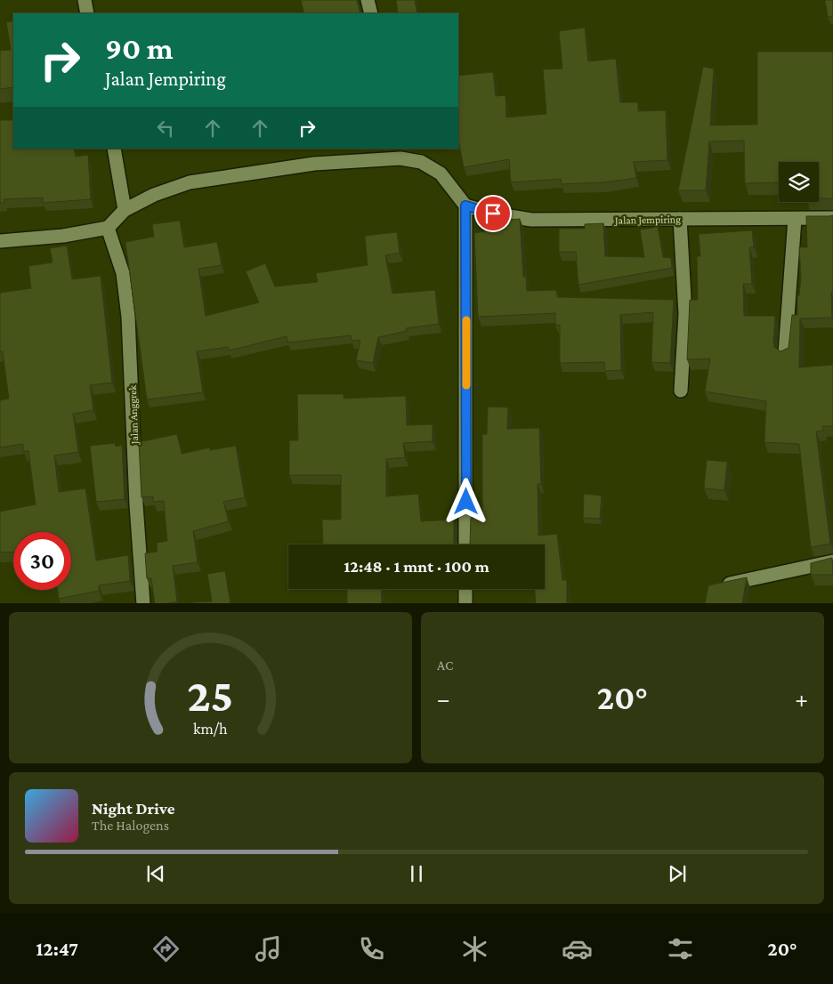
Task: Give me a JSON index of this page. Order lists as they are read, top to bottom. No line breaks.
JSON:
{"streets":{"street":["Jalan Jempiring","Jalan Anggrek"]},"page":{"turn":["90 m","Jalan Jempiring"],"limit":"30","trip":"12:48 · 1 mnt · 100 m","tile":"AC","heat":["−","20°","+"],"song":["Night Drive","The Halogens"],"tabs":["12:47","20°"],"gauge":["25","km/h"]}}
